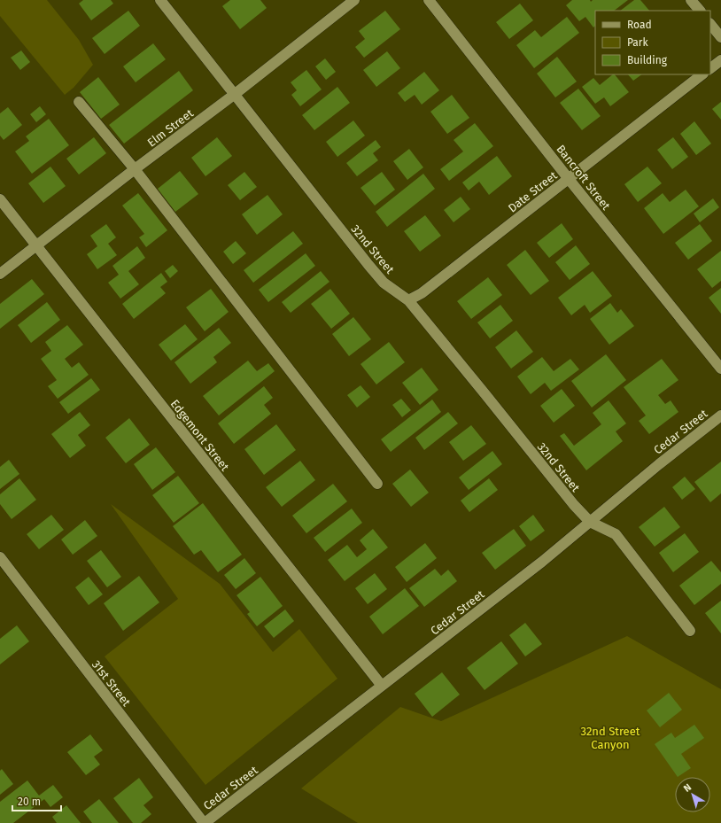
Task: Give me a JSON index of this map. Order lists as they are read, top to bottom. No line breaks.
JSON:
{"streets":{"street":["Elm Street","Bancroft Street","Date Street","32nd Street","Cedar Street","Edgemont Street","31st Street"]},"crossings":[["Elm Street","32nd Street"],["Elm Street","Edgemont Street"],["Bancroft Street","Date Street"],["Date Street","32nd Street"],["32nd Street","Cedar Street"],["Cedar Street","Edgemont Street"],["Cedar Street","31st Street"]],"parks":["32nd Street Canyon"],"legend":["Road","Park","Building"],"scale_bar":"20 m","north":"top left"}
